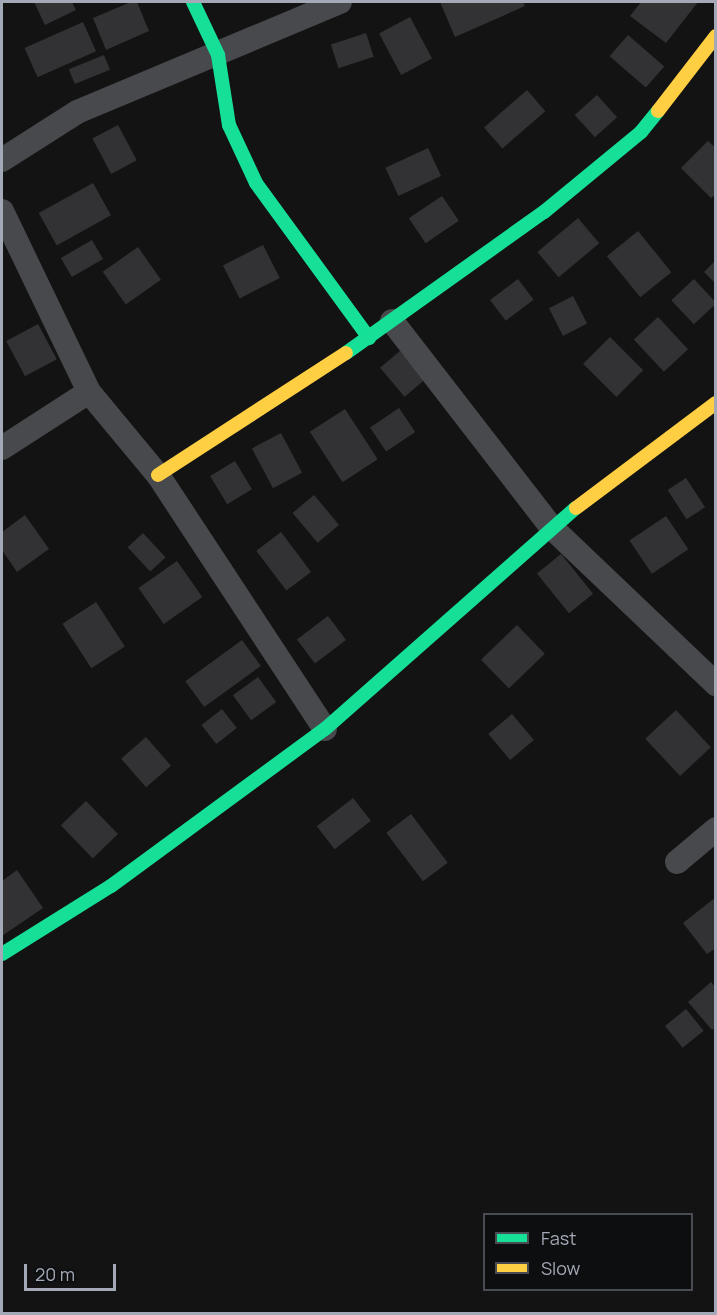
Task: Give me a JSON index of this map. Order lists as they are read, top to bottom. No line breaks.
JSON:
{"legend":["Fast","Slow"],"scale_bar":"20 m"}
